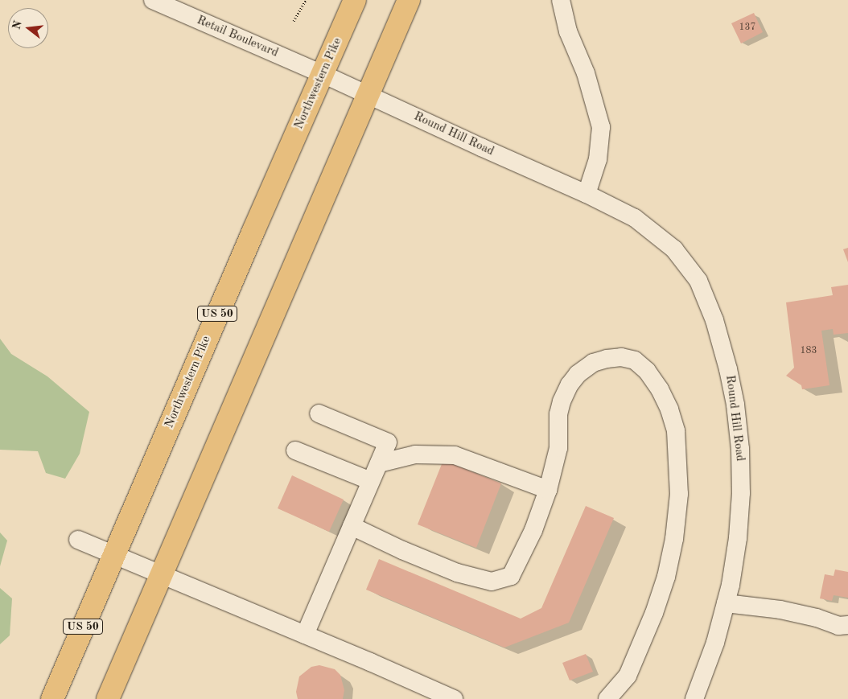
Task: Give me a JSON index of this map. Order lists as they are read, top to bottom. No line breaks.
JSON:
{"streets":{"main road":["Northwestern Pike","US 50"],"street":["Retail Boulevard","Round Hill Road"]},"crossings":[["Retail Boulevard","Northwestern Pike"],["Retail Boulevard","Round Hill Road"],["Northwestern Pike","Round Hill Road"]],"house_numbers":["137","183"],"north":"left"}
